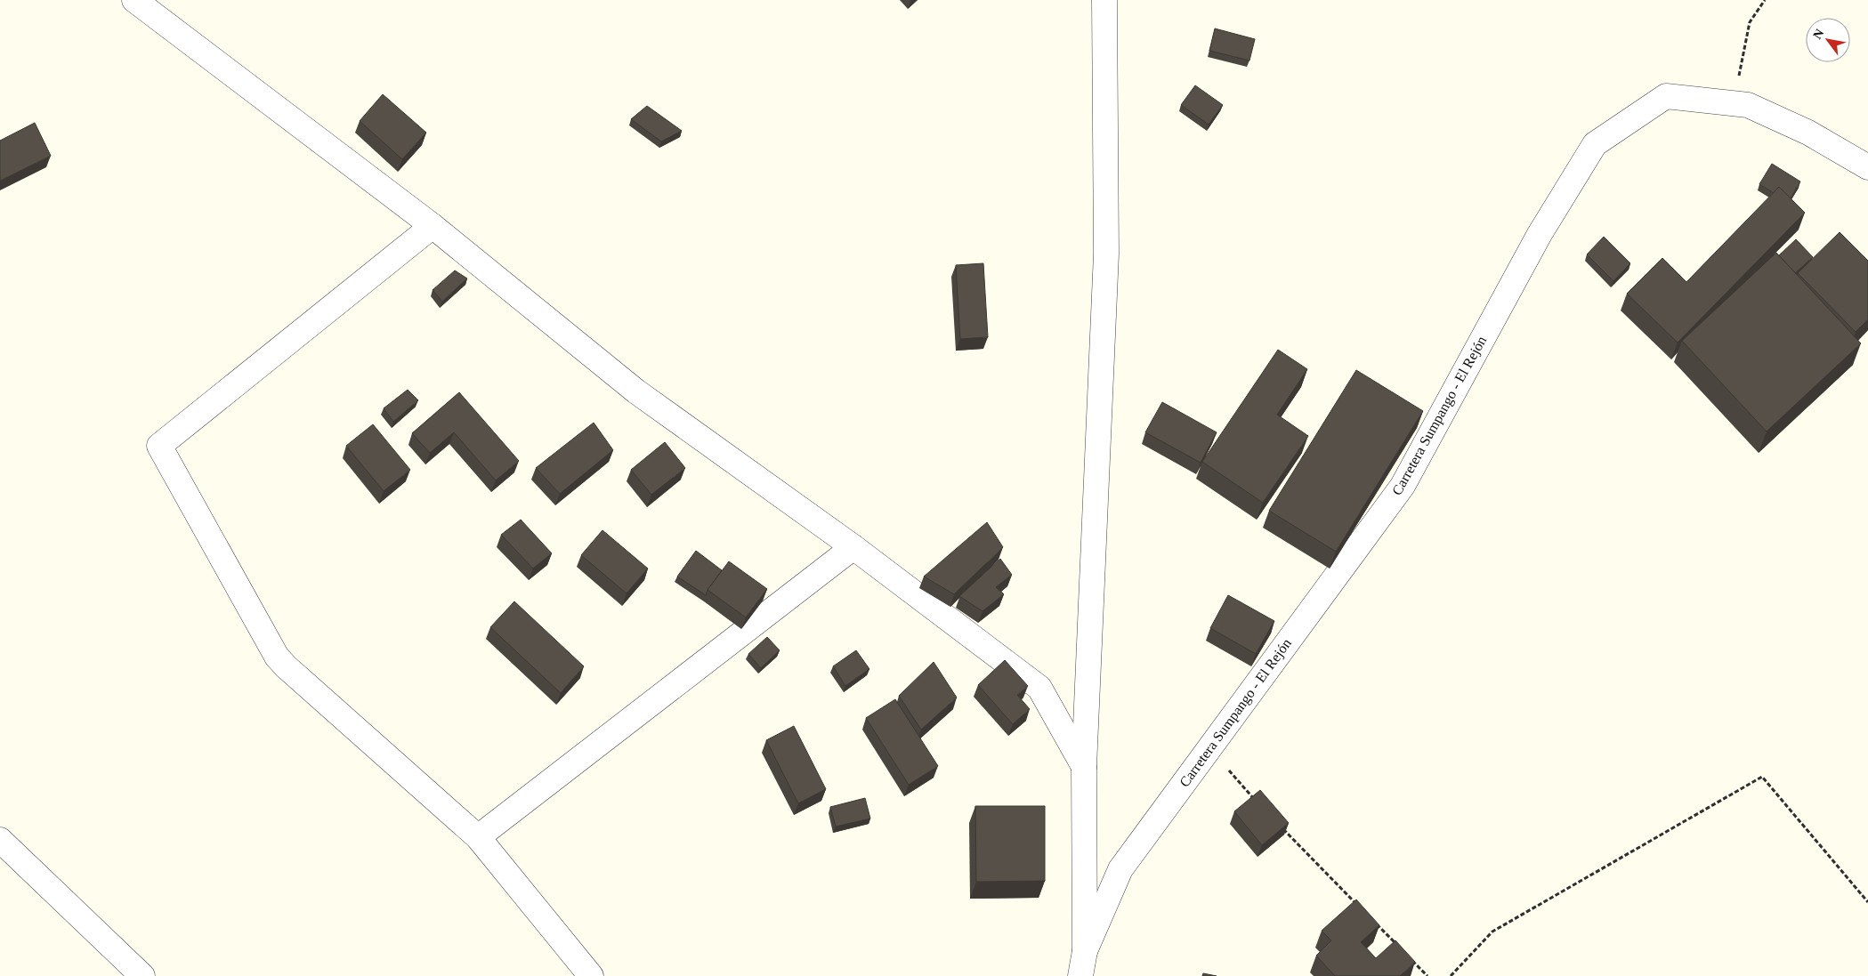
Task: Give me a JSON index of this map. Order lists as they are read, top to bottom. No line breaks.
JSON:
{"streets":{"street":["Carretera Sumpango - El Rejón"]},"north":"top left"}
